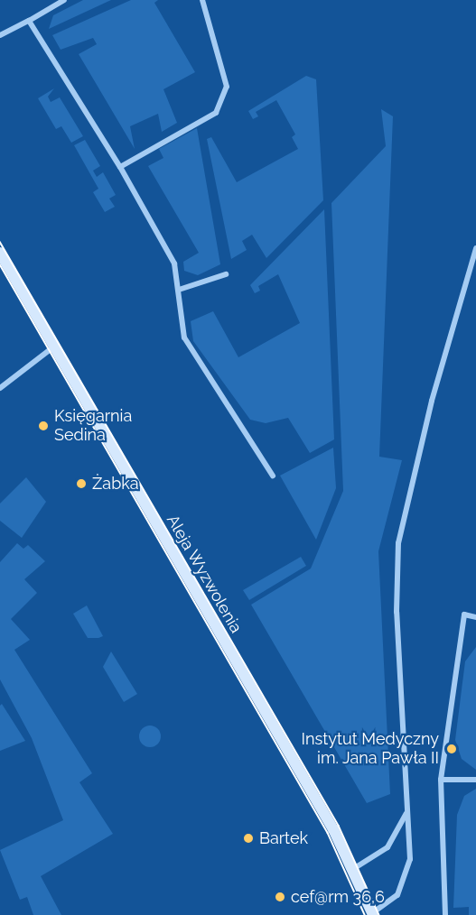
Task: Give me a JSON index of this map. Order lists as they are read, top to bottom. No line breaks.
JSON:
{"streets":{"street":["Aleja Wyzwolenia"]},"places":["Księgarnia Sedina","Żabka","Instytut Medyczny im. Jana Pawła II","Bartek","cef@rm 36,6"]}
